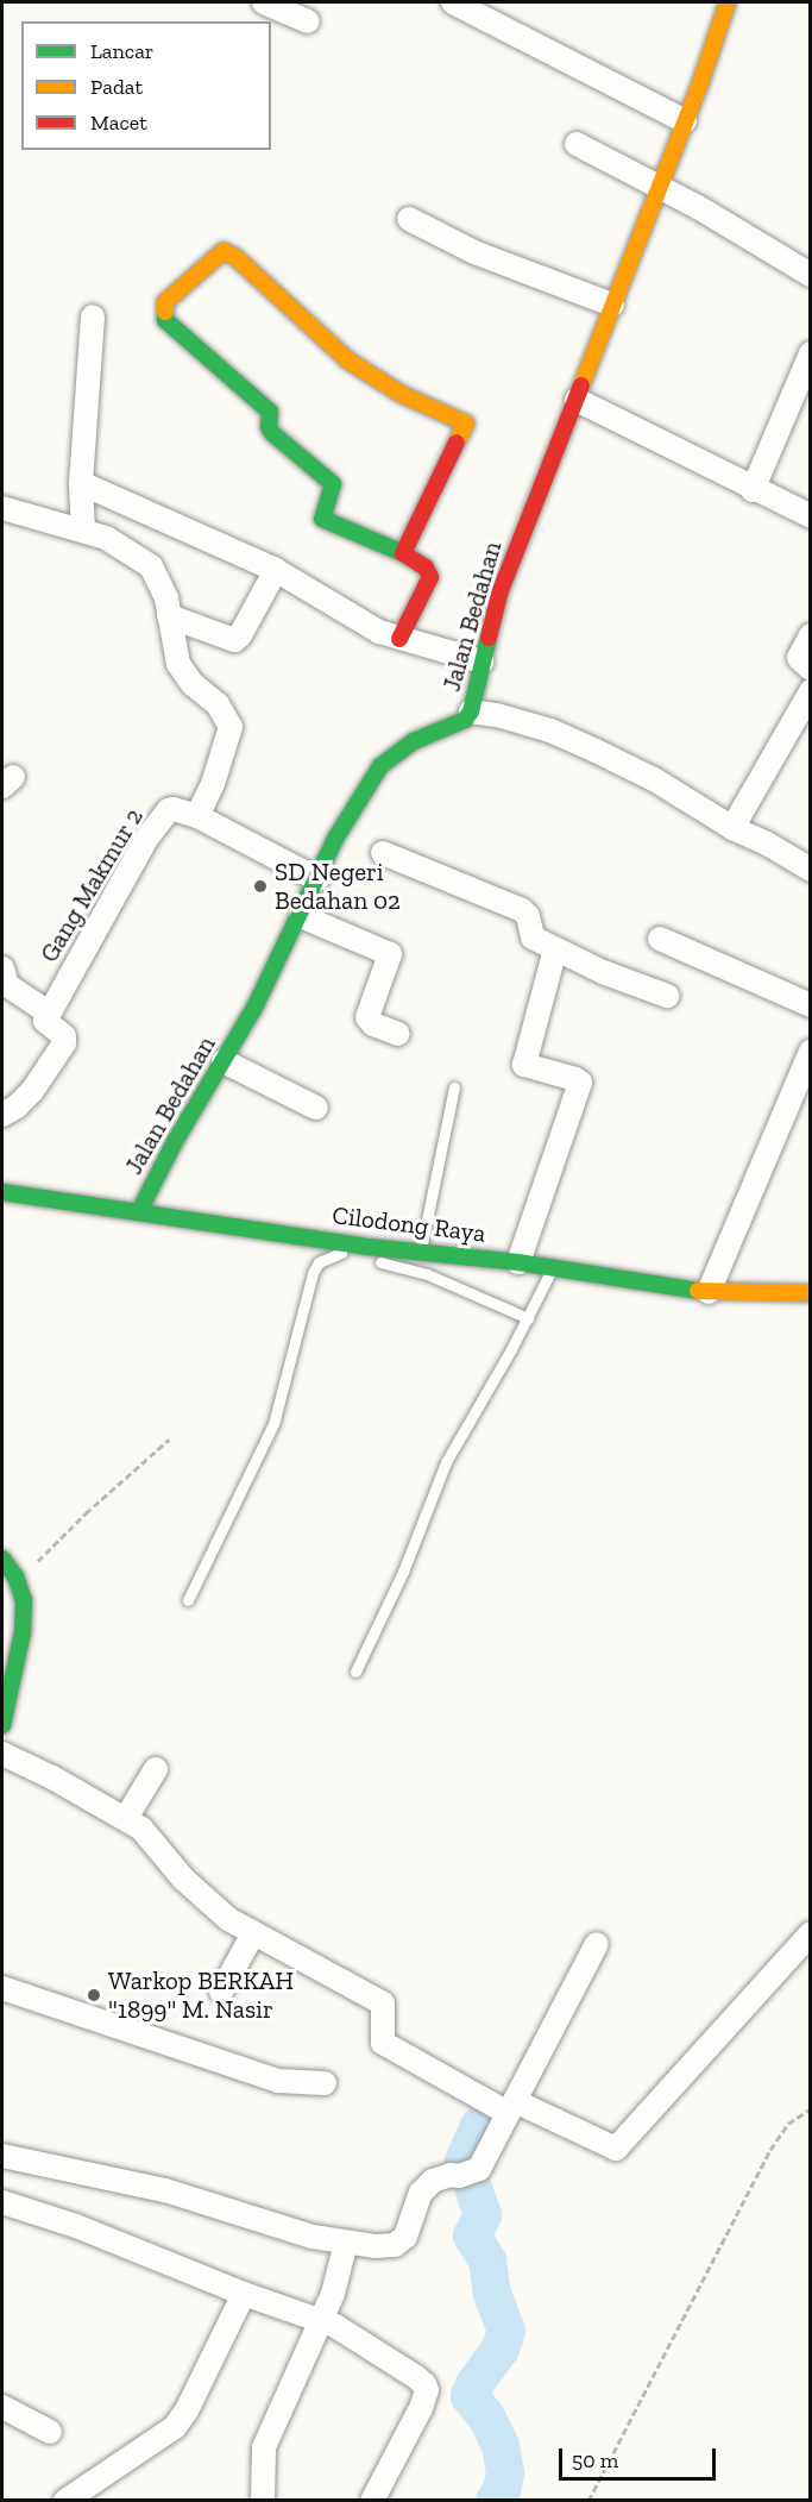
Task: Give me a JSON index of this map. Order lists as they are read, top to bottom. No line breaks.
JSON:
{"streets":{"street":["Jalan Bedahan","Gang Makmur 2","Cilodong Raya"]},"crossings":[["Jalan Bedahan","Gang Makmur 2"],["Jalan Bedahan","Cilodong Raya"]],"places":["SD Negeri Bedahan 02","Warkop BERKAH \"1899\" M. Nasir"],"legend":["Lancar","Padat","Macet"],"scale_bar":"50 m"}
